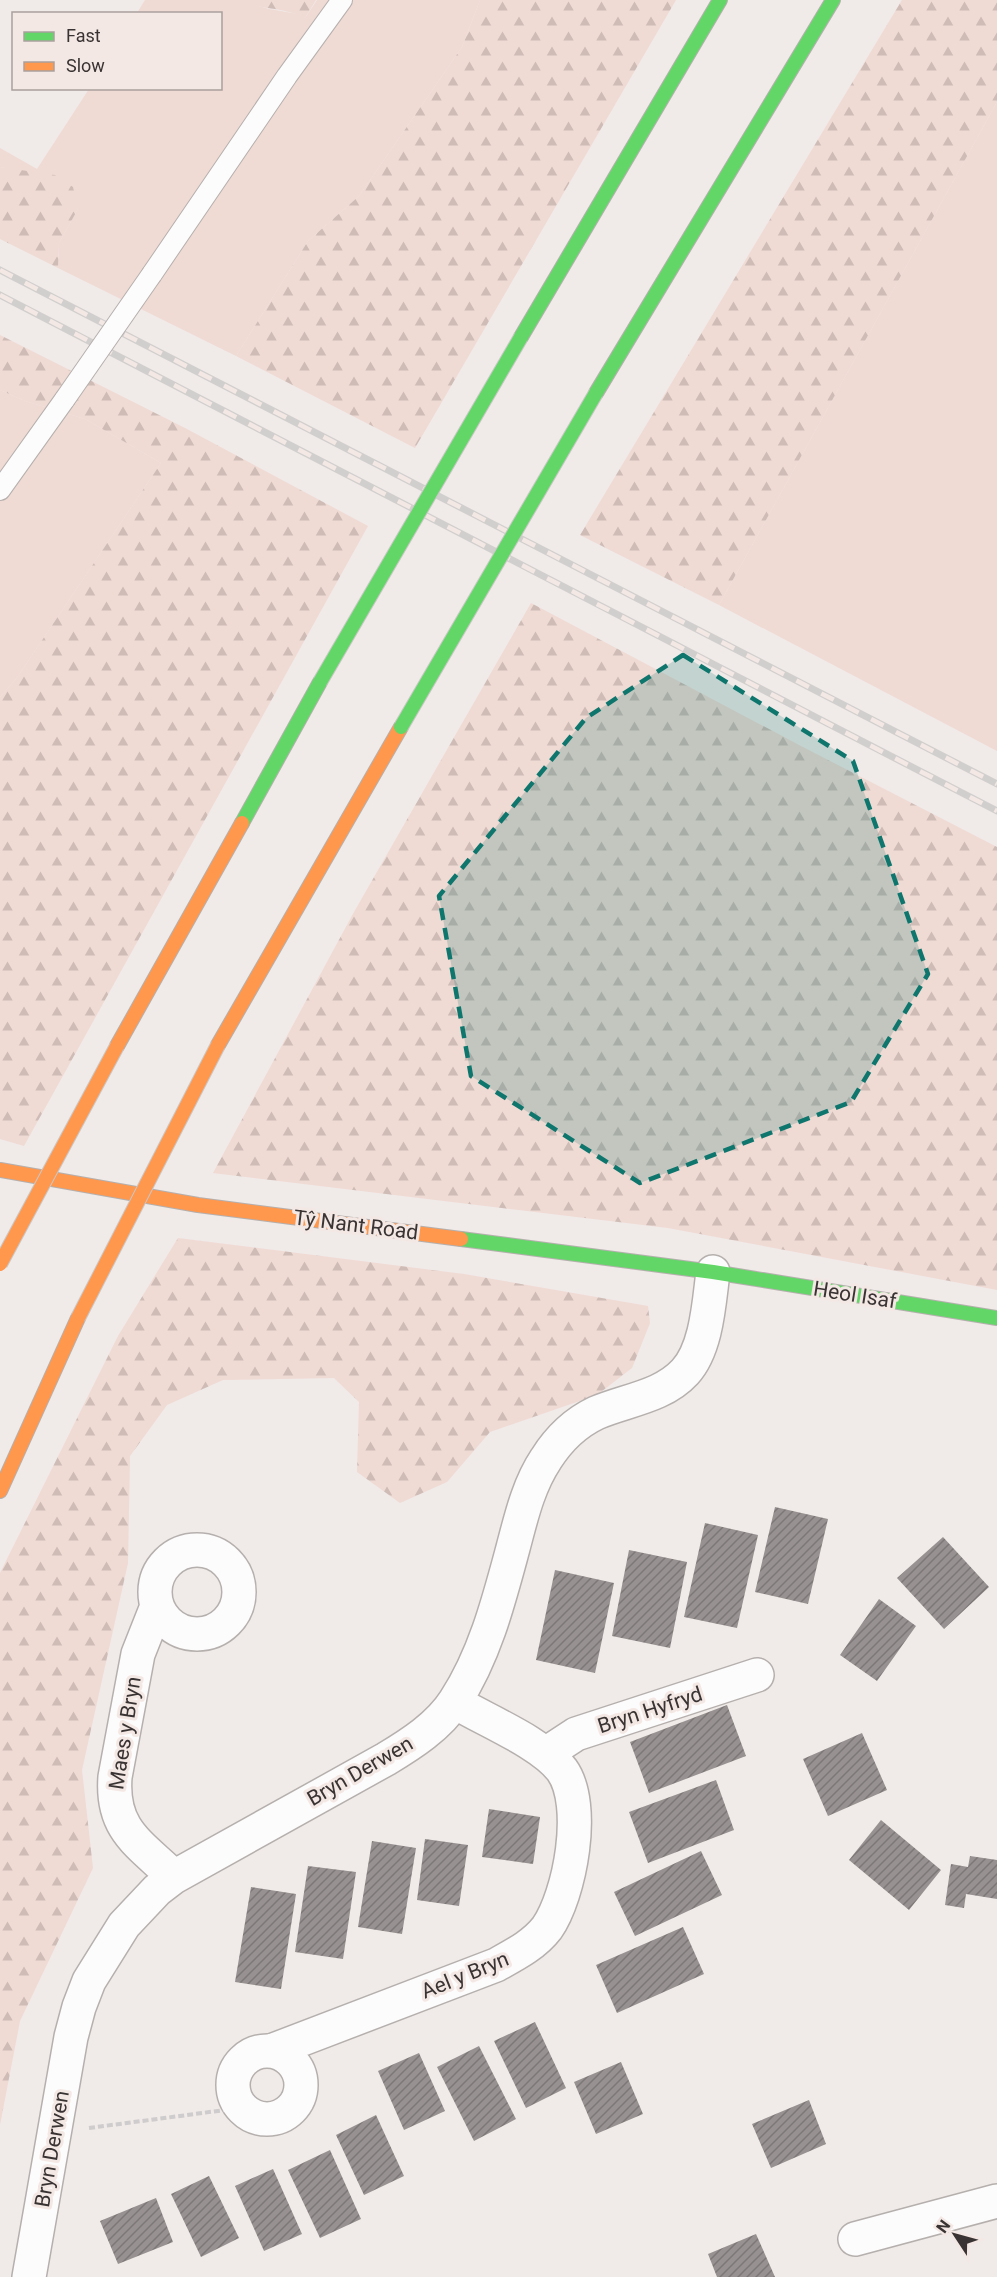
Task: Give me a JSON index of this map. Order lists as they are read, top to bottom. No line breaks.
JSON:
{"streets":{"main road":["Tŷ Nant Road","Heol Isaf"],"street":["Bryn Hyfryd","Maes y Bryn","Bryn Derwen","Ael y Bryn"]},"crossings":[["Tŷ Nant Road","Heol Isaf"],["Tŷ Nant Road","Bryn Derwen"],["Heol Isaf","Bryn Derwen"],["Bryn Hyfryd","Ael y Bryn"],["Maes y Bryn","Bryn Derwen"],["Bryn Derwen","Ael y Bryn"]],"legend":["Fast","Slow"],"north":"top left"}
